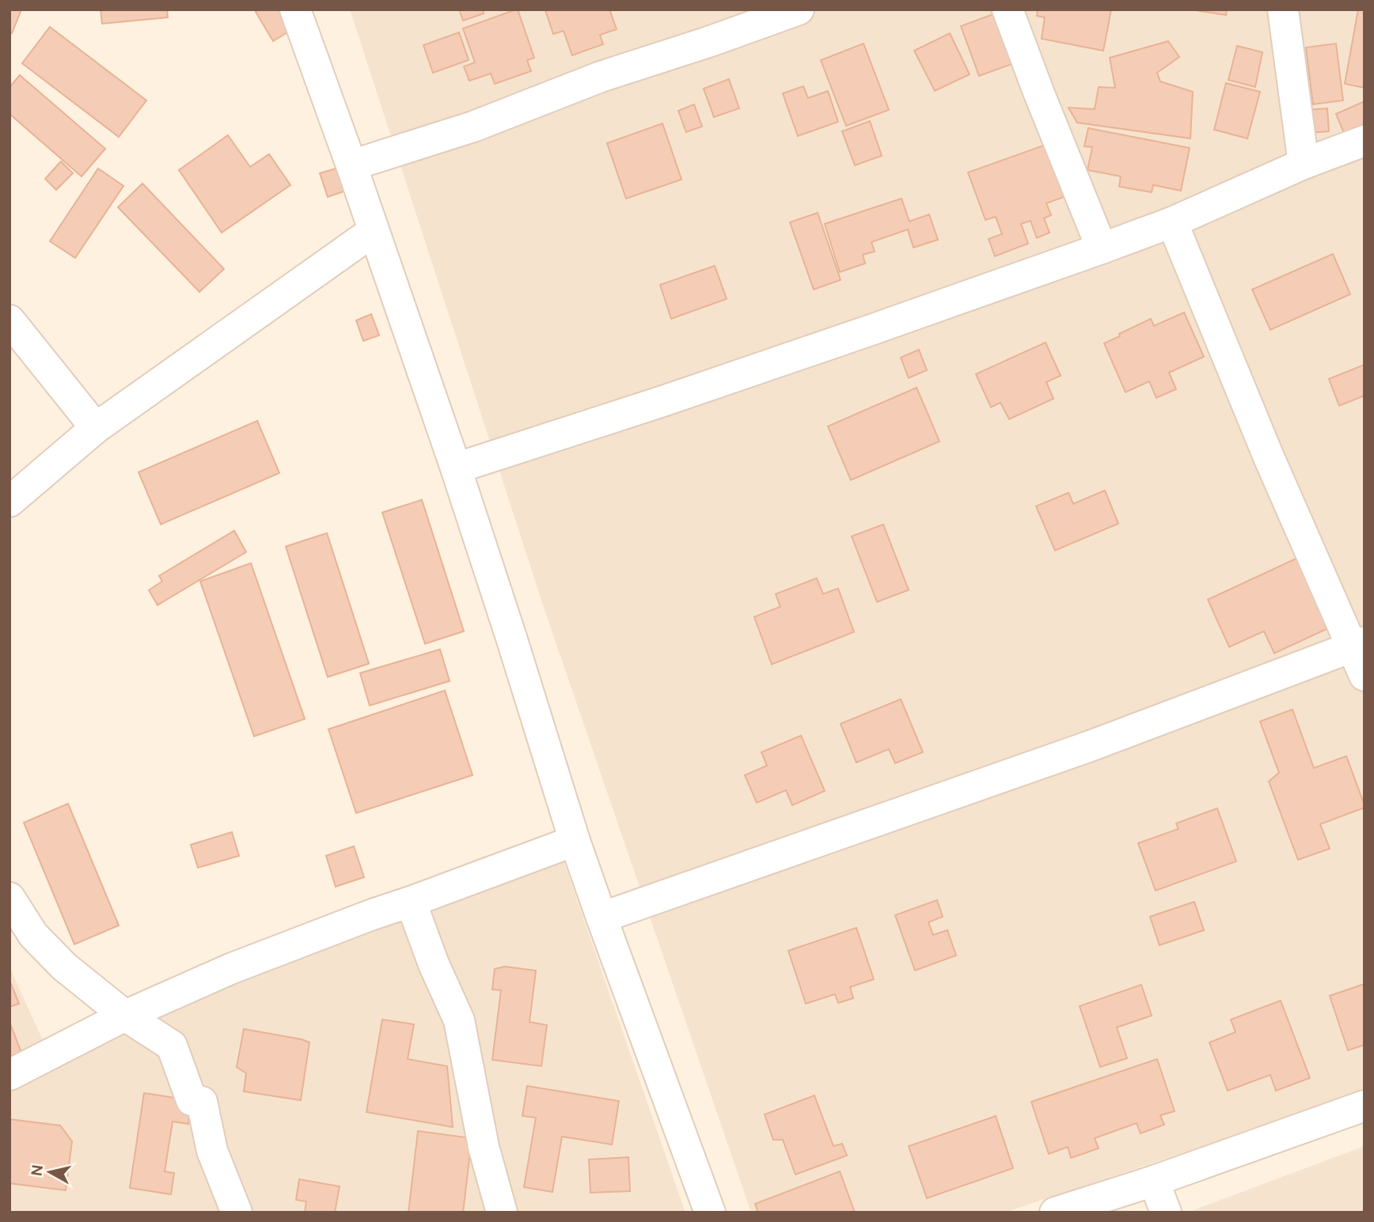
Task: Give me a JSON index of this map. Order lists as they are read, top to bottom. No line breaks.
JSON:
{"north":"left"}
